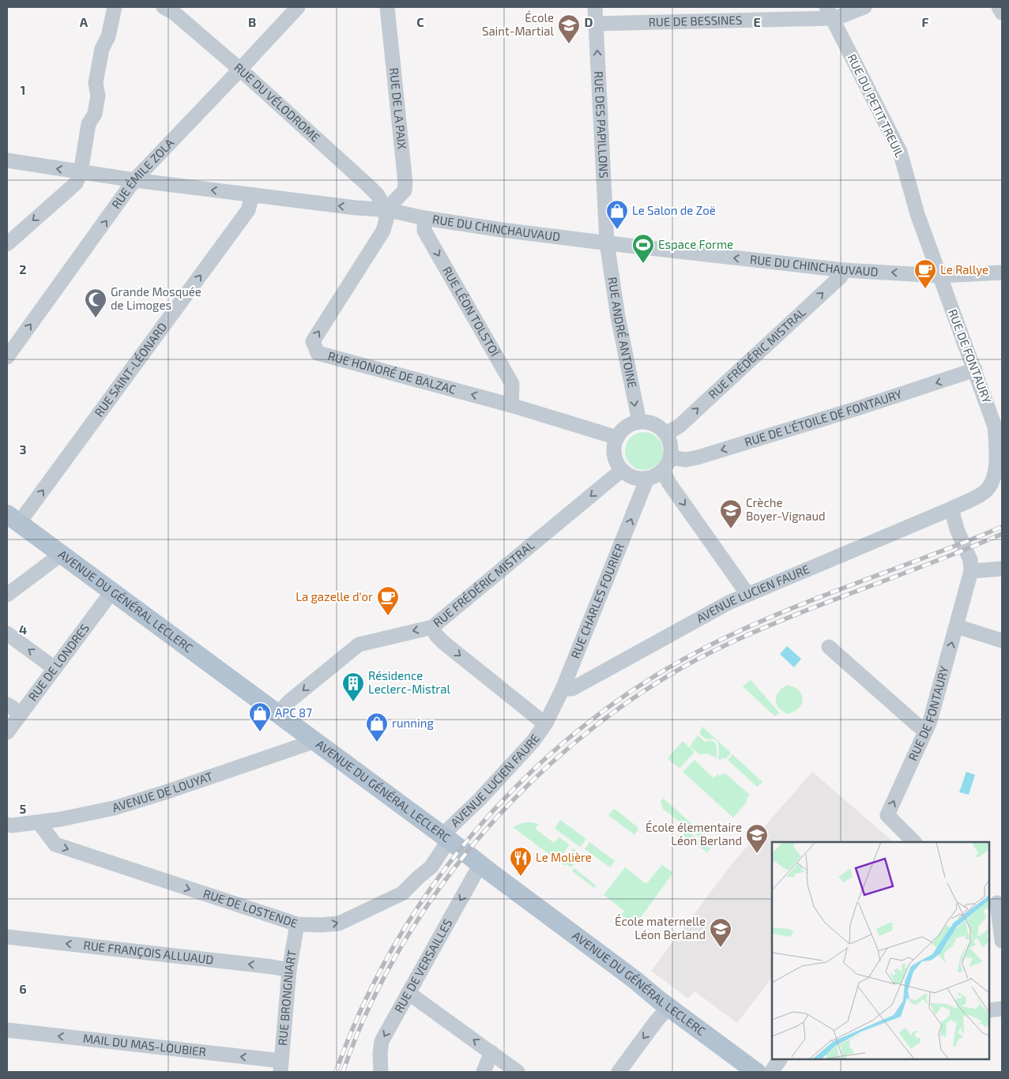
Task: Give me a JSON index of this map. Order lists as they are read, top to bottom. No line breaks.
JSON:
{"streets":{"main road":["AVENUE DU GÉNÉRAL LECLERC"],"street":["RUE DE BESSINES","RUE DU VÉLODROME","RUE DU PETIT TREUIL","RUE DE LA PAIX","RUE DES PAPILLONS","RUE ÉMILE ZOLA","RUE DU CHINCHAUVAUD","RUE LÉON TOLSTOÏ","RUE ANDRÉ ANTOINE","RUE FRÉDÉRIC MISTRAL","RUE DE FONTAURY","RUE SAINT-LÉONARD","RUE HONORÉ DE BALZAC","RUE DE L'ÉTOILE DE FONTAURY","AVENUE LUCIEN FAURE","RUE CHARLES FOURIER","RUE DE LONDRES","AVENUE DE LOUYAT","RUE DE LOSTENDE","RUE FRANÇOIS ALLUAUD","RUE DE VERSAILLES","RUE BRONGNIART","MAIL DU MAS-LOUBIER"]},"crossings":[["RUE DE BESSINES","RUE DU PETIT TREUIL"],["RUE DE BESSINES","RUE DES PAPILLONS"],["RUE DU VÉLODROME","RUE DE LA PAIX"],["RUE DU VÉLODROME","RUE ÉMILE ZOLA"],["RUE DU VÉLODROME","RUE DU CHINCHAUVAUD"],["RUE DU VÉLODROME","RUE HONORÉ DE BALZAC"],["RUE DU PETIT TREUIL","RUE DU CHINCHAUVAUD"],["RUE DU PETIT TREUIL","RUE DE FONTAURY"],["RUE DE LA PAIX","RUE DU CHINCHAUVAUD"],["RUE DE LA PAIX","RUE HONORÉ DE BALZAC"],["RUE DES PAPILLONS","RUE DU CHINCHAUVAUD"],["RUE DES PAPILLONS","RUE ANDRÉ ANTOINE"],["RUE ÉMILE ZOLA","RUE DU CHINCHAUVAUD"],["RUE DU CHINCHAUVAUD","RUE LÉON TOLSTOÏ"],["RUE DU CHINCHAUVAUD","RUE ANDRÉ ANTOINE"],["RUE DU CHINCHAUVAUD","RUE FRÉDÉRIC MISTRAL"],["RUE DU CHINCHAUVAUD","RUE DE FONTAURY"],["RUE DU CHINCHAUVAUD","RUE SAINT-LÉONARD"],["RUE DU CHINCHAUVAUD","RUE HONORÉ DE BALZAC"],["RUE LÉON TOLSTOÏ","RUE HONORÉ DE BALZAC"],["RUE ANDRÉ ANTOINE","RUE FRÉDÉRIC MISTRAL"],["RUE ANDRÉ ANTOINE","RUE HONORÉ DE BALZAC"],["RUE ANDRÉ ANTOINE","RUE DE L'ÉTOILE DE FONTAURY"],["RUE ANDRÉ ANTOINE","RUE CHARLES FOURIER"],["RUE FRÉDÉRIC MISTRAL","RUE HONORÉ DE BALZAC"],["RUE FRÉDÉRIC MISTRAL","RUE DE L'ÉTOILE DE FONTAURY"],["RUE FRÉDÉRIC MISTRAL","RUE CHARLES FOURIER"],["RUE FRÉDÉRIC MISTRAL","AVENUE DU GÉNÉRAL LECLERC"],["RUE DE FONTAURY","RUE DE L'ÉTOILE DE FONTAURY"],["RUE DE FONTAURY","AVENUE LUCIEN FAURE"],["RUE SAINT-LÉONARD","AVENUE DU GÉNÉRAL LECLERC"],["RUE HONORÉ DE BALZAC","RUE DE L'ÉTOILE DE FONTAURY"],["RUE HONORÉ DE BALZAC","RUE CHARLES FOURIER"],["RUE DE L'ÉTOILE DE FONTAURY","RUE CHARLES FOURIER"],["AVENUE LUCIEN FAURE","RUE CHARLES FOURIER"],["AVENUE LUCIEN FAURE","AVENUE DU GÉNÉRAL LECLERC"],["AVENUE LUCIEN FAURE","RUE DE LOSTENDE"],["AVENUE DU GÉNÉRAL LECLERC","RUE DE LONDRES"],["AVENUE DU GÉNÉRAL LECLERC","AVENUE DE LOUYAT"],["AVENUE DU GÉNÉRAL LECLERC","RUE DE LOSTENDE"],["AVENUE DU GÉNÉRAL LECLERC","RUE DE VERSAILLES"],["AVENUE DE LOUYAT","RUE DE LOSTENDE"],["RUE DE LOSTENDE","RUE BRONGNIART"],["RUE FRANÇOIS ALLUAUD","RUE BRONGNIART"],["RUE BRONGNIART","MAIL DU MAS-LOUBIER"]],"one_way":["RUE DES PAPILLONS","RUE DU CHINCHAUVAUD","RUE LÉON TOLSTOÏ","RUE ANDRÉ ANTOINE","RUE DE FONTAURY","RUE SAINT-LÉONARD","RUE DE L'ÉTOILE DE FONTAURY","RUE CHARLES FOURIER","RUE DE LOSTENDE","RUE FRANÇOIS ALLUAUD","RUE DE VERSAILLES","MAIL DU MAS-LOUBIER"],"places":{"school or university":["École Saint-Martial","Crèche Boyer-Vignaud","École élementaire Léon Berland","École maternelle Léon Berland"],"shop":["Le Salon de Zoë","APC 87","running"],"sports":["Espace Forme"],"cafe":["Le Rallye","La gazelle d'or"],"mosque":["Grande Mosquée de Limoges"],"building":["Résidence Leclerc-Mistral"],"restaurant":["Le Molière"]},"grid":{"columns":["A","B","C","D","E","F"],"rows":["1","2","3","4","5","6"]}}
